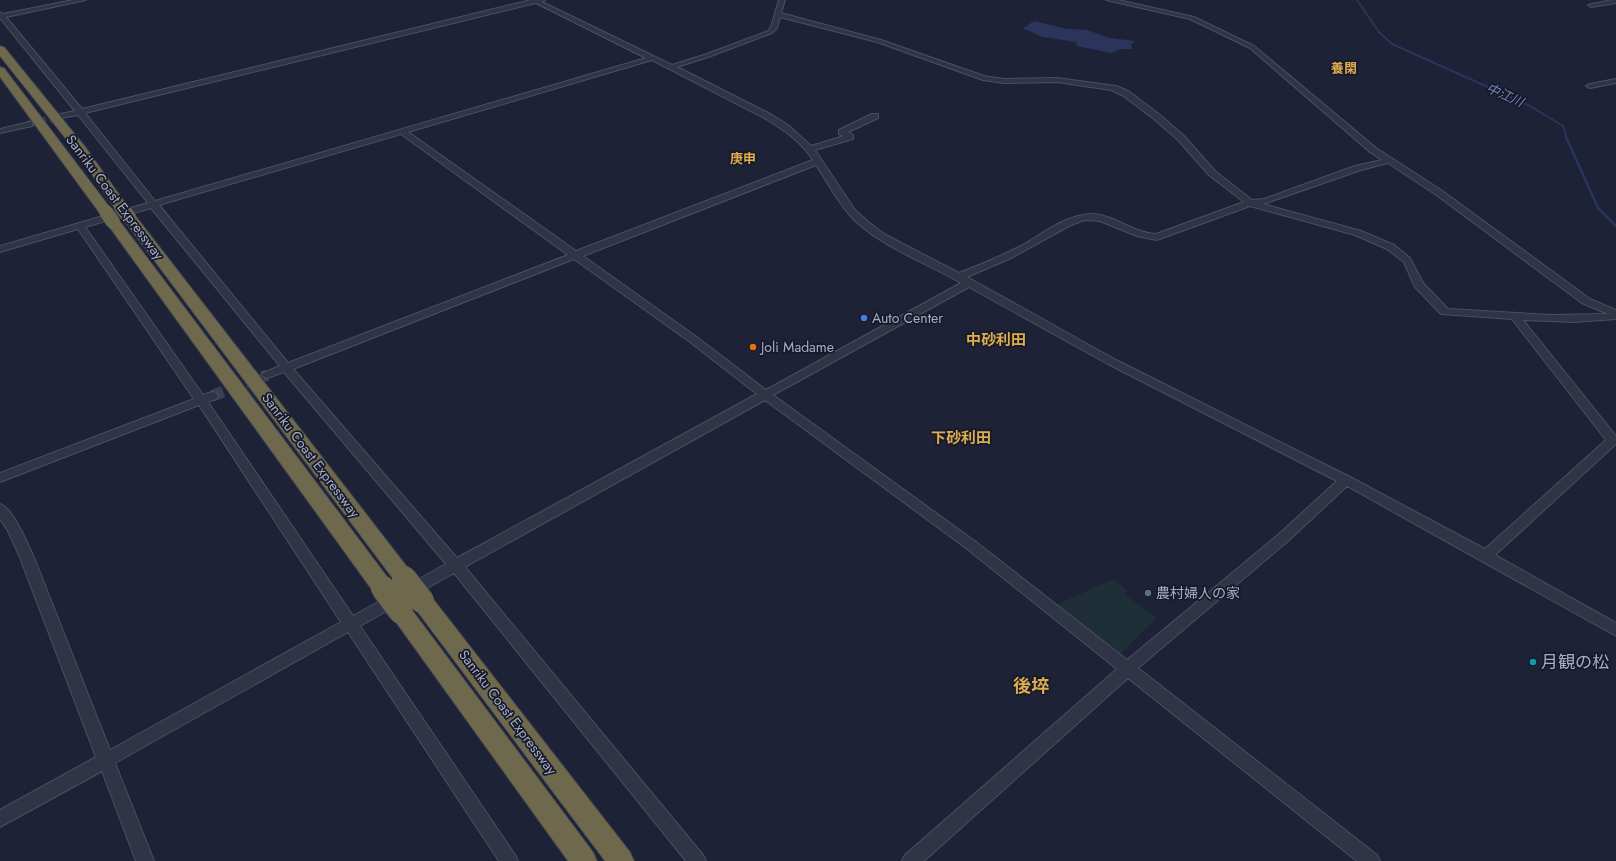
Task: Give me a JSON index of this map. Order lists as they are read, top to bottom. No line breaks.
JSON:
{"streets":{"highway":["Sanriku Coast Expressway"]},"districts":["養閑","庚申","中砂利田","下砂利田","後埣"],"water":["中江川"],"places":["Auto Center","Joli Madame","農村婦人の家","月観の松"]}
